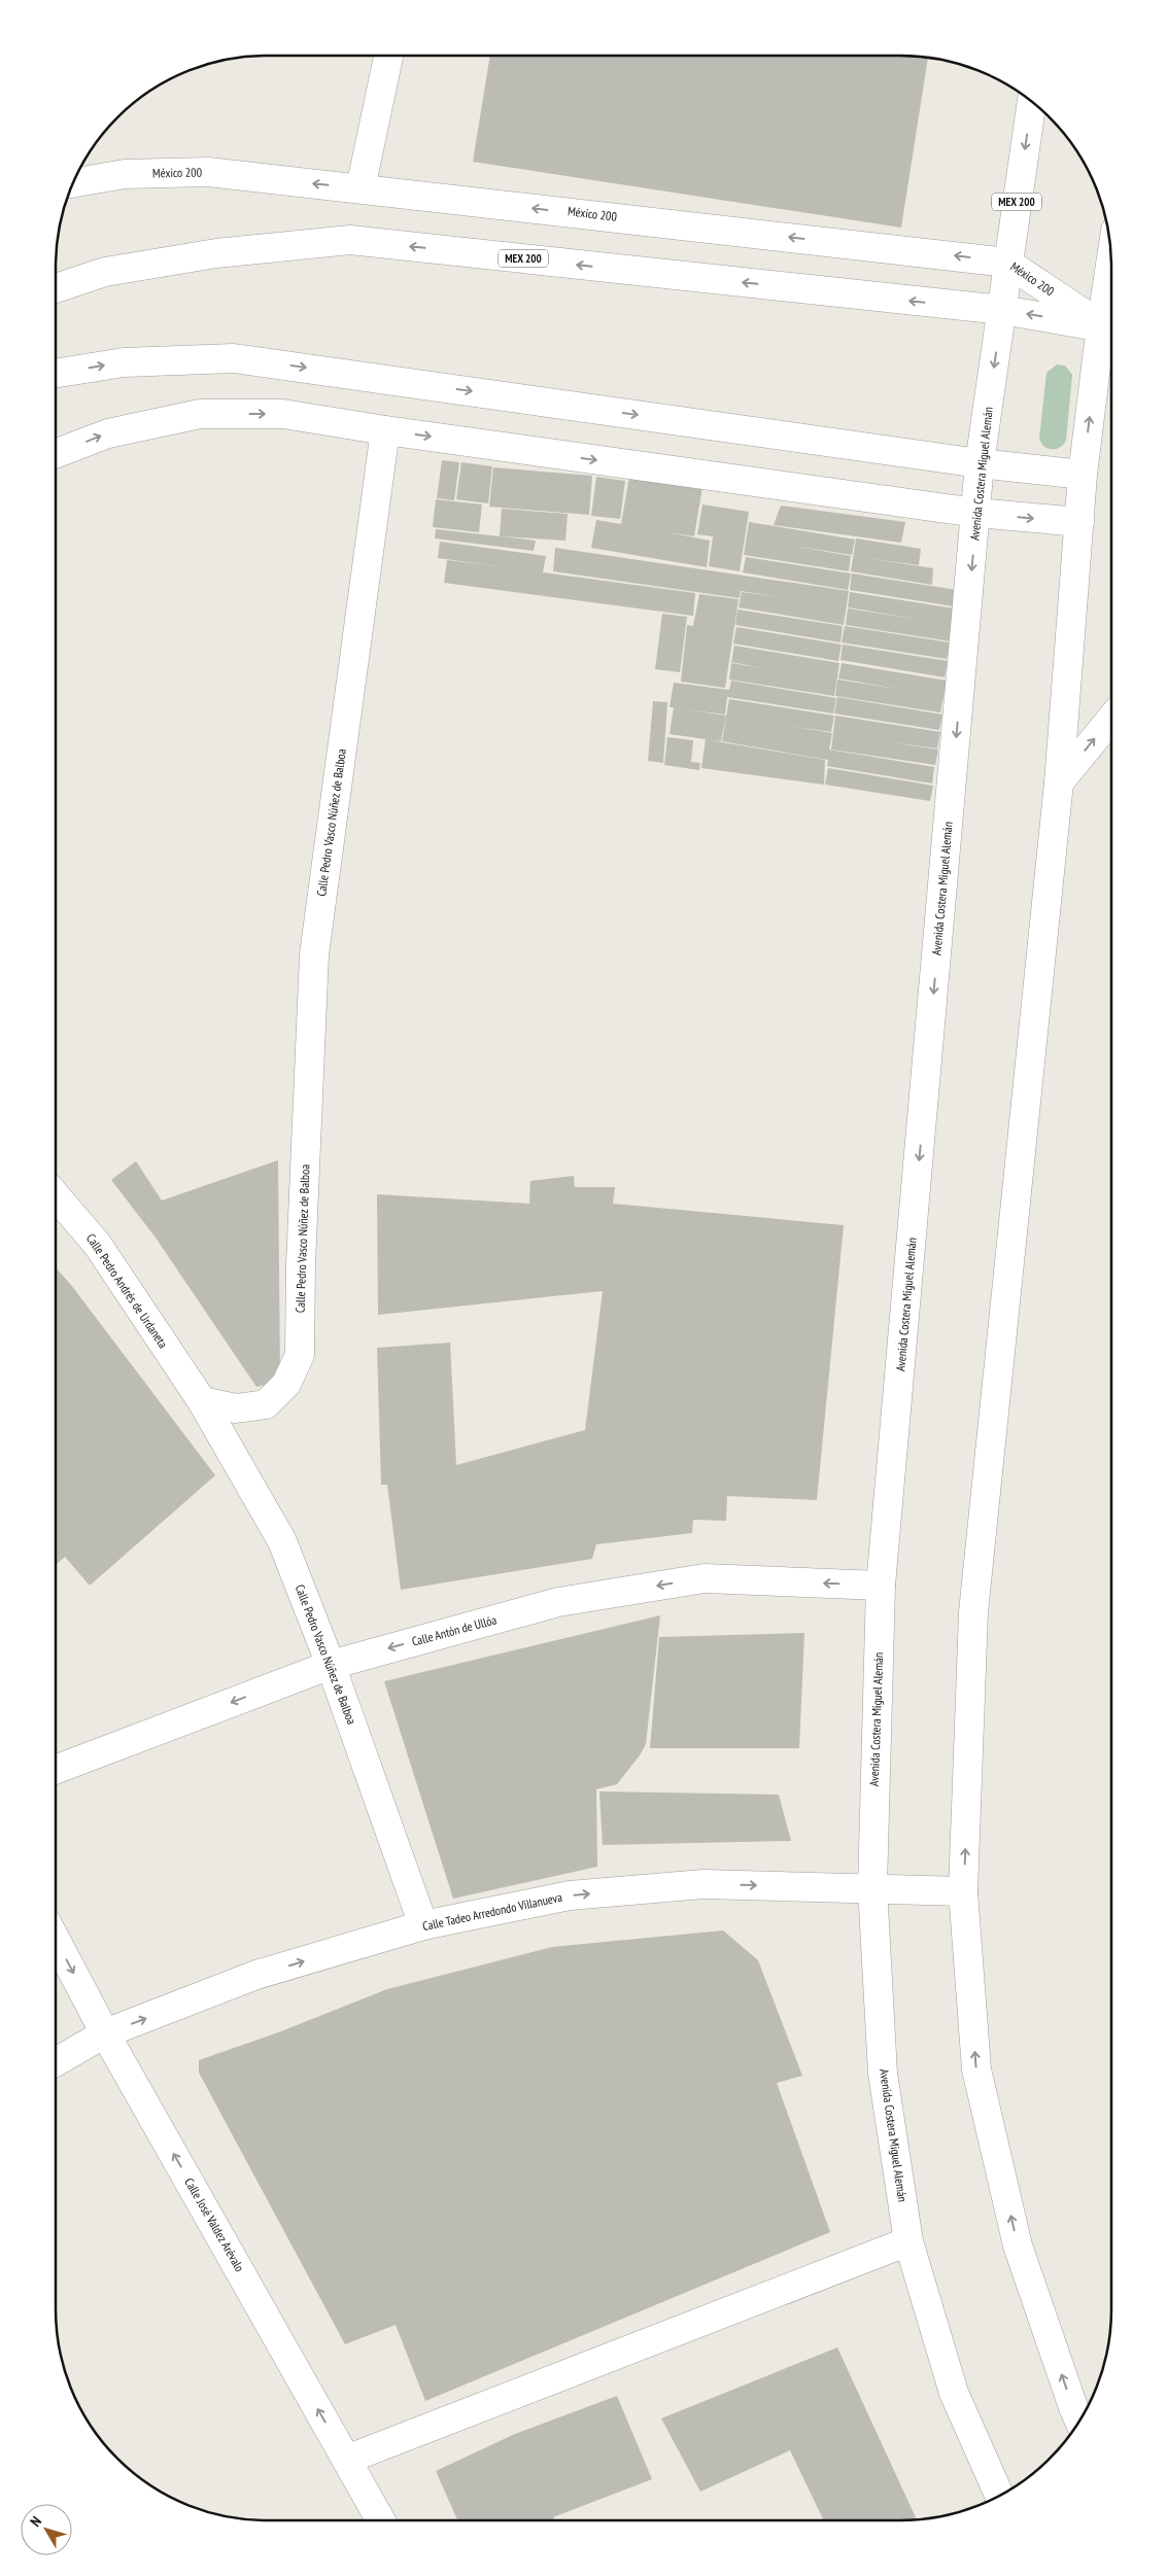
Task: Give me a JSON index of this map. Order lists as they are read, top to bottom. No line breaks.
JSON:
{"streets":{"street":["México 200","MEX 200","Avenida Costera Miguel Alemán","Calle Pedro Vasco Núñez de Balboa","Calle Pedro Andrés de Urdaneta","Calle Antón de Ullóa","Calle Tadeo Arredondo Villanueva","Calle José Valdez Arévalo"]},"crossings":[["México 200","MEX 200"],["México 200","Avenida Costera Miguel Alemán"],["MEX 200","Avenida Costera Miguel Alemán"],["Avenida Costera Miguel Alemán","Calle Antón de Ullóa"],["Avenida Costera Miguel Alemán","Calle Tadeo Arredondo Villanueva"],["Calle Pedro Vasco Núñez de Balboa","Calle Pedro Andrés de Urdaneta"],["Calle Pedro Vasco Núñez de Balboa","Calle Antón de Ullóa"],["Calle Pedro Vasco Núñez de Balboa","Calle Tadeo Arredondo Villanueva"],["Calle Tadeo Arredondo Villanueva","Calle José Valdez Arévalo"]],"one_way":["Calle Antón de Ullóa","Calle Tadeo Arredondo Villanueva"],"north":"top left"}
